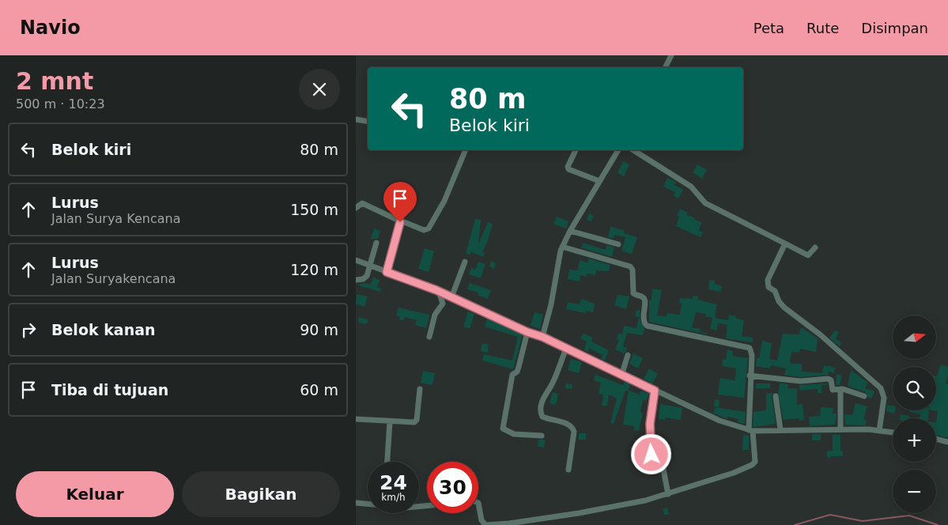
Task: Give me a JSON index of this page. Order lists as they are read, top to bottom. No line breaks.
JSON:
{"north":"right","page":{"header":"Navio","nav":["Peta","Rute","Disimpan"],"heading":["2 mnt","500 m · 10:23"],"turn":["80 m","Belok kiri"],"list":[{"name":"Belok kiri","value":"80 m"},{"name":"Lurus","note":"Jalan Surya Kencana","value":"150 m"},{"name":"Lurus","note":"Jalan Suryakencana","value":"120 m"},{"name":"Belok kanan","value":"90 m"},{"name":"Tiba di tujuan","value":"60 m"}],"map_buttons":["+","−"],"speed":"24 km/h","limit":"30","buttons":["Keluar","Bagikan"]}}
